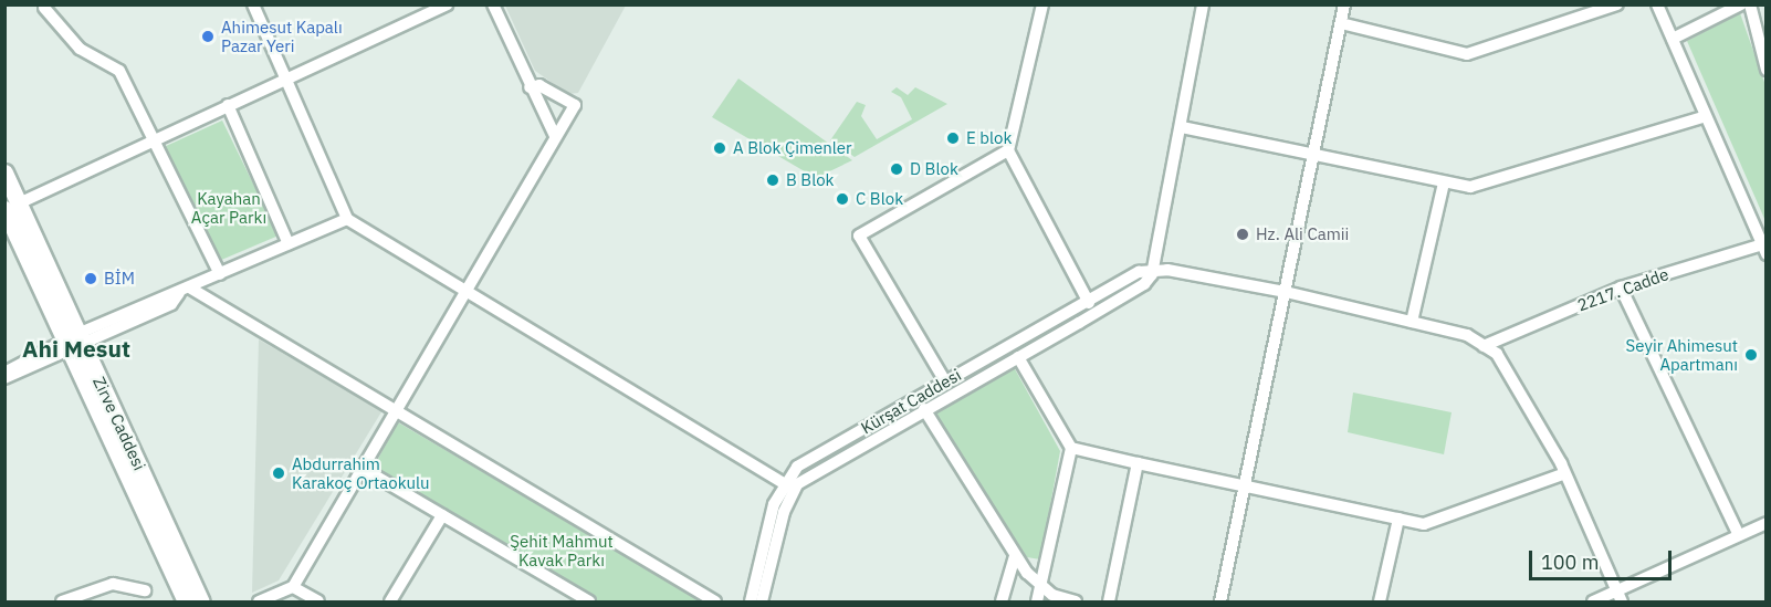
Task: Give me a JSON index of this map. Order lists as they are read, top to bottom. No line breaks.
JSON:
{"streets":{"main road":["Zirve Caddesi"],"street":["2217. Cadde","Kürşat Caddesi"]},"districts":["Ahi Mesut"],"parks":["Kayahan Açar Parkı","Şehit Mahmut Kavak Parkı"],"places":["Ahimesut Kapalı Pazar Yeri","E blok","A Blok Çimenler","D Blok","B Blok","C Blok","Hz. Ali Camii","BİM","Seyir Ahimesut Apartmanı","Abdurrahim Karakoç Ortaokulu"],"scale_bar":"100 m"}
